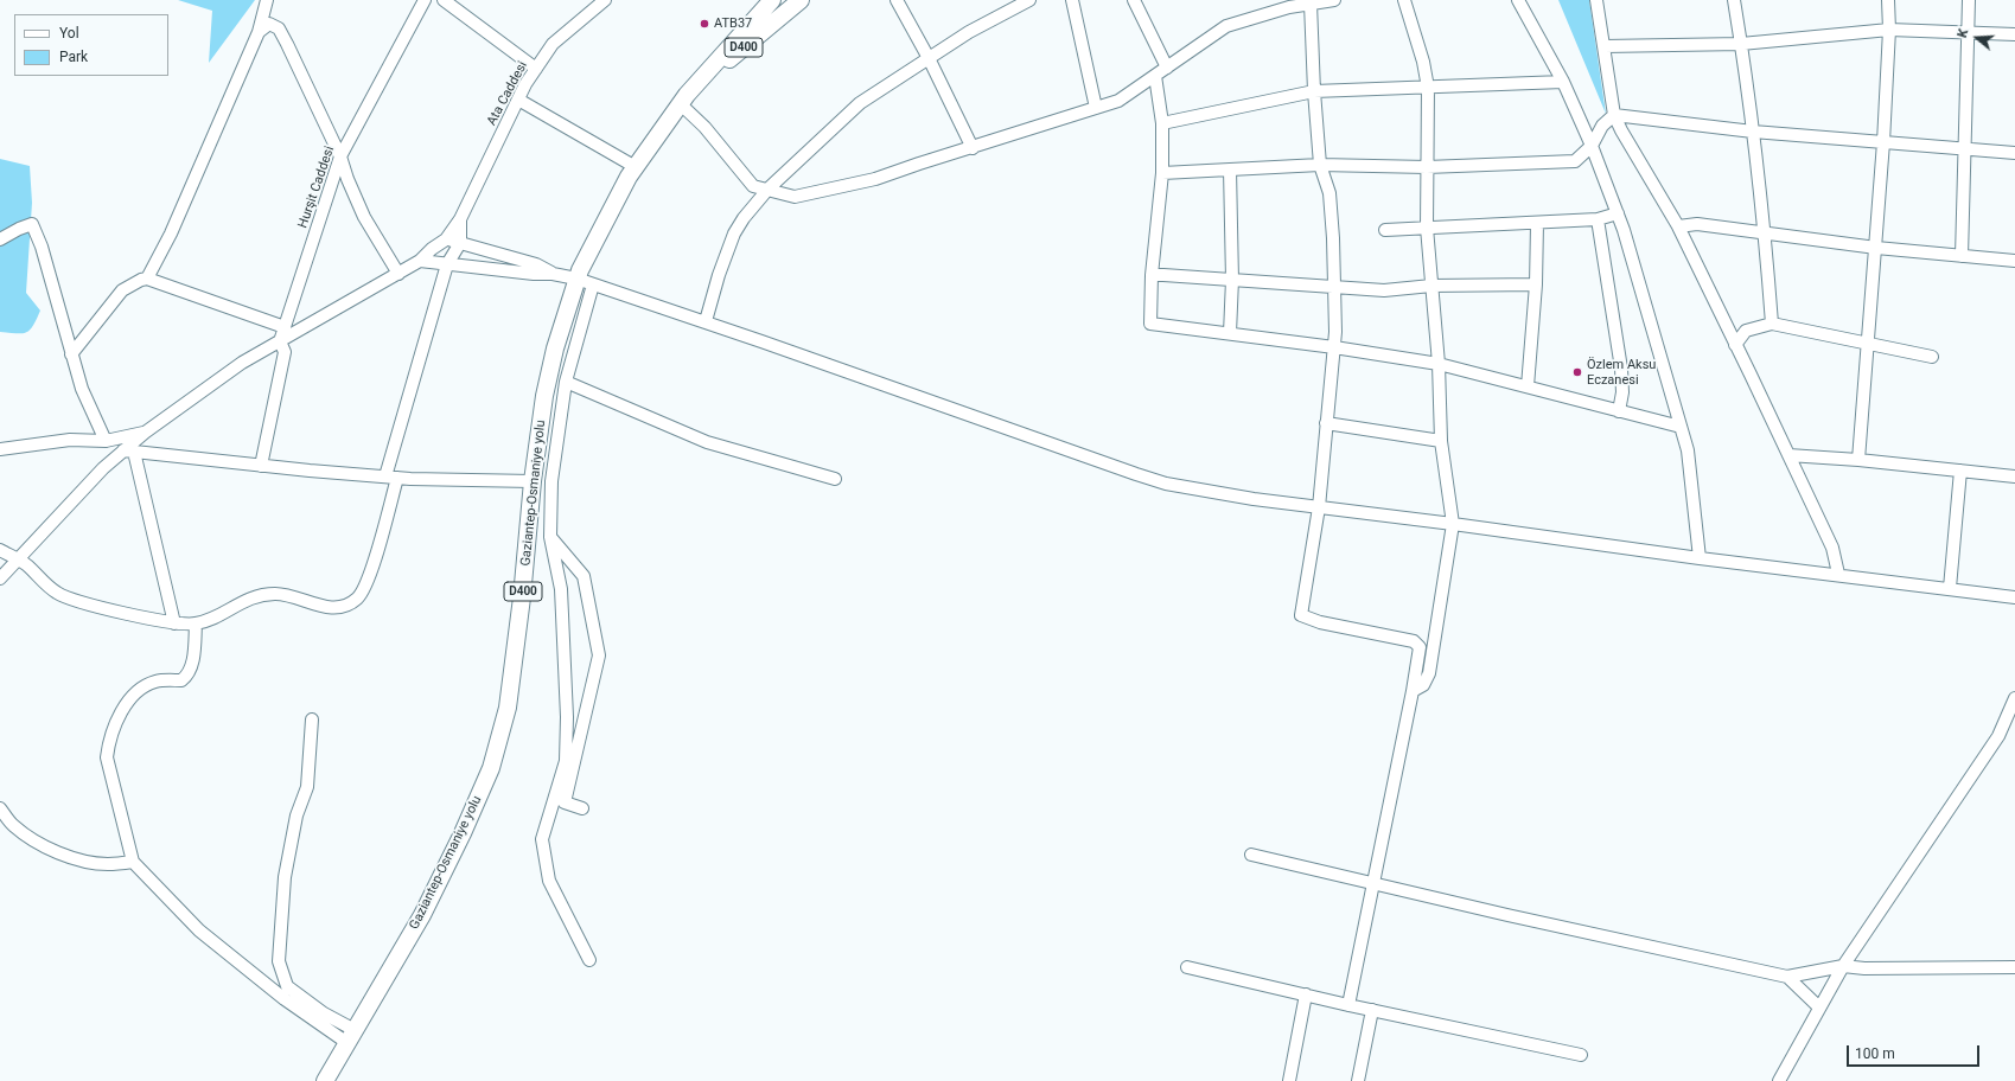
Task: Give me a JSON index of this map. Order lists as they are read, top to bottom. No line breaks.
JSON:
{"streets":{"highway":["D400","Gaziantep-Osmaniye yolu"],"street":["Ata Caddesi","Hurşit Caddesi"]},"crossings":[["Ata Caddesi","Hurşit Caddesi"]],"places":["ATB37","Özlem Aksu Eczanesi"],"legend":["Yol","Park"],"scale_bar":"100 m","north":"left"}
